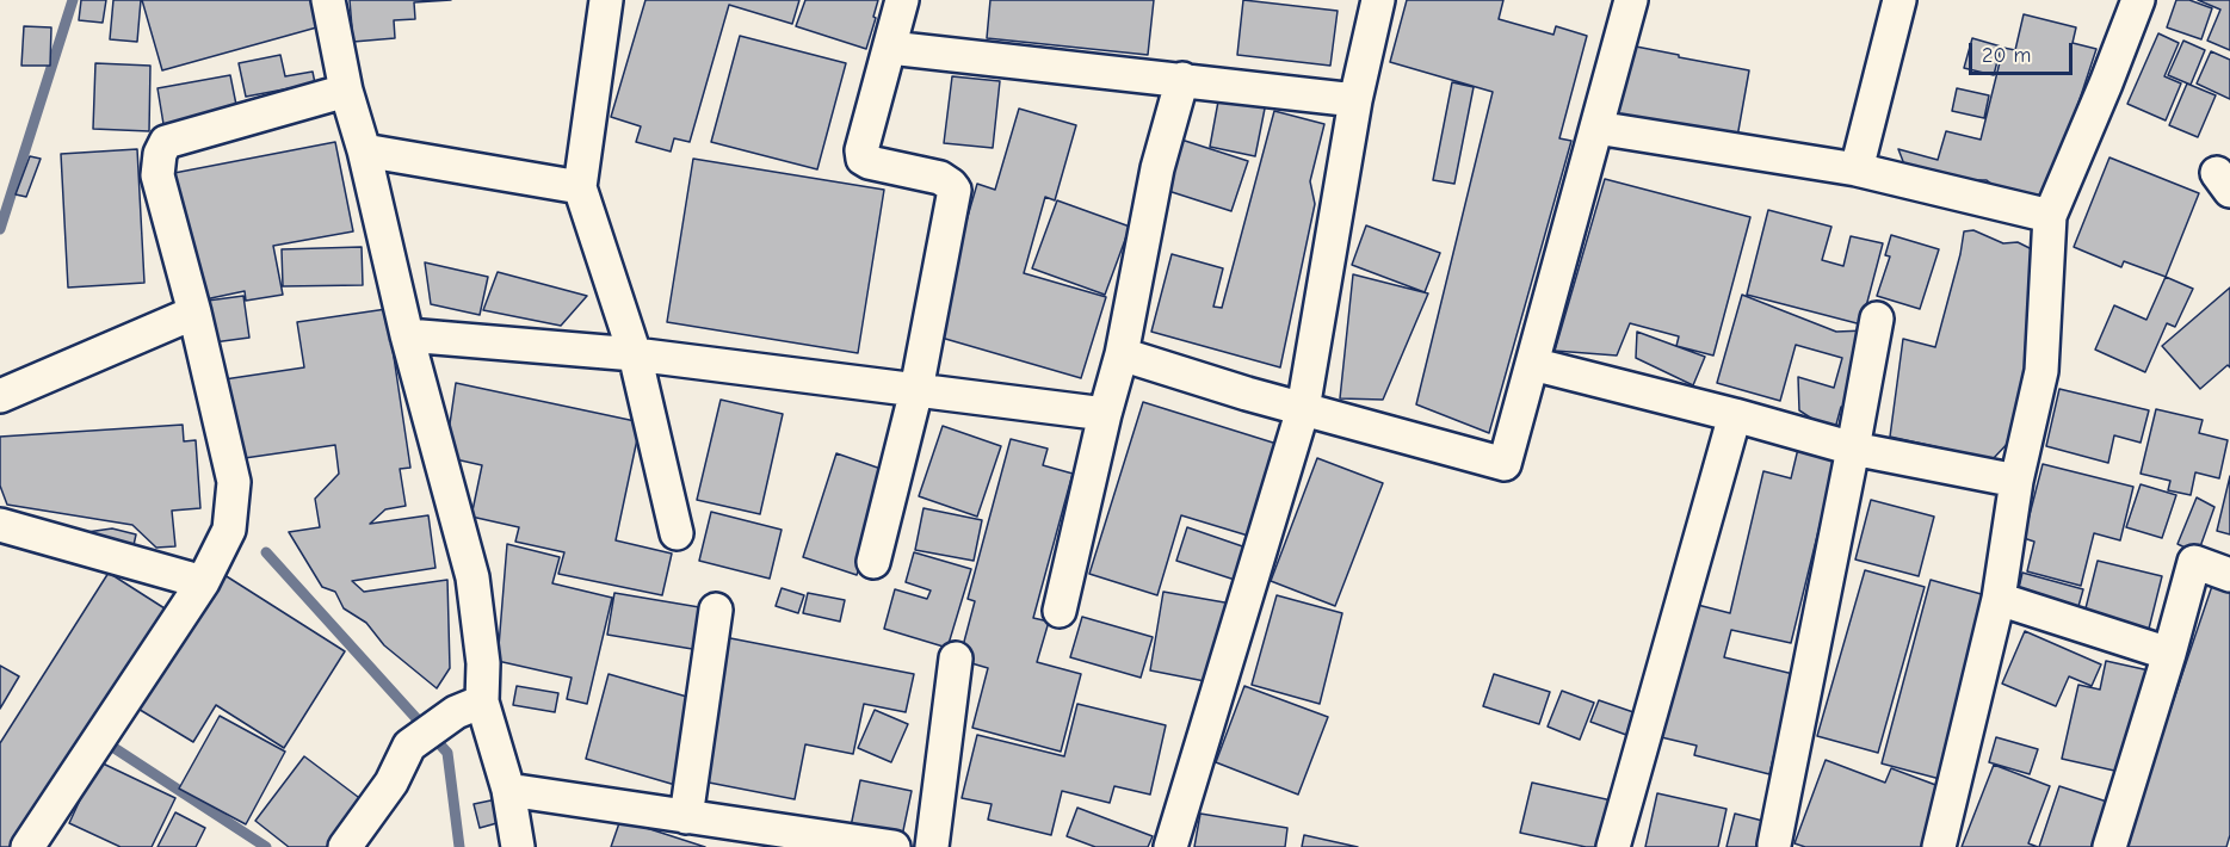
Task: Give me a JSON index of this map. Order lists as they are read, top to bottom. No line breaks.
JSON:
{"scale_bar":"20 m"}
